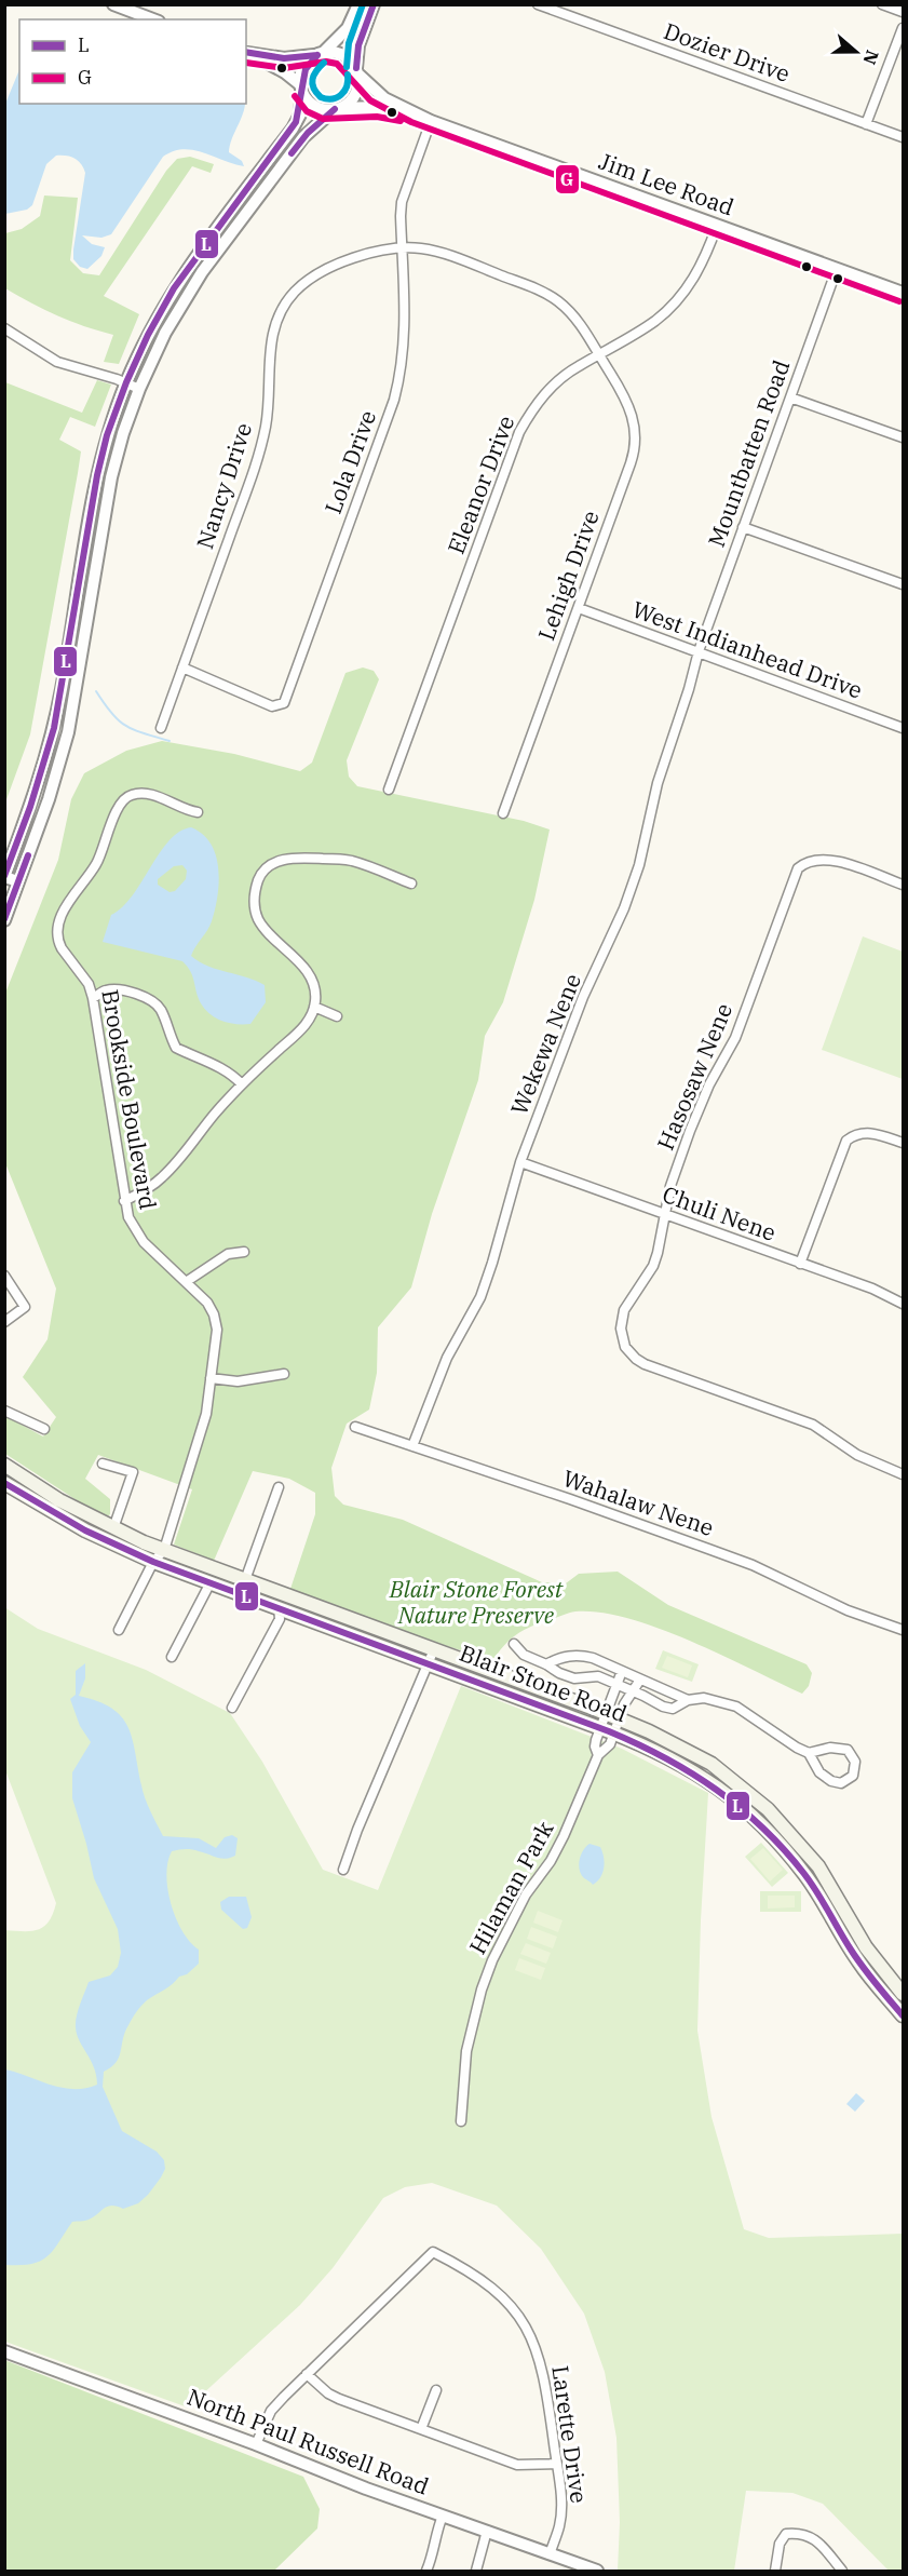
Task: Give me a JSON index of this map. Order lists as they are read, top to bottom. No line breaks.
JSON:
{"streets":{"main road":["Blair Stone Road"],"street":["Dozier Drive","Jim Lee Road","Mountbatten Road","Lola Drive","Eleanor Drive","Nancy Drive","Lehigh Drive","West Indianhead Drive","Wekewa Nene","Hasosaw Nene","Brookside Boulevard","Chuli Nene","Wahalaw Nene","Hilaman Park","Larette Drive","North Paul Russell Road"]},"crossings":[["Jim Lee Road","Mountbatten Road"],["Jim Lee Road","Lola Drive"],["Jim Lee Road","Eleanor Drive"],["Mountbatten Road","West Indianhead Drive"],["Mountbatten Road","Wekewa Nene"],["Lola Drive","Nancy Drive"],["Eleanor Drive","Nancy Drive"],["Eleanor Drive","Lehigh Drive"],["Nancy Drive","Lehigh Drive"],["Lehigh Drive","West Indianhead Drive"],["West Indianhead Drive","Wekewa Nene"],["Wekewa Nene","Chuli Nene"],["Wekewa Nene","Wahalaw Nene"],["Hasosaw Nene","Chuli Nene"],["Brookside Boulevard","Blair Stone Road"],["Blair Stone Road","Hilaman Park"],["Larette Drive","North Paul Russell Road"]],"parks":["Blair Stone Forest Nature Preserve"],"lines":["transit line L","transit line G"],"legend":["L","G"],"north":"right"}
